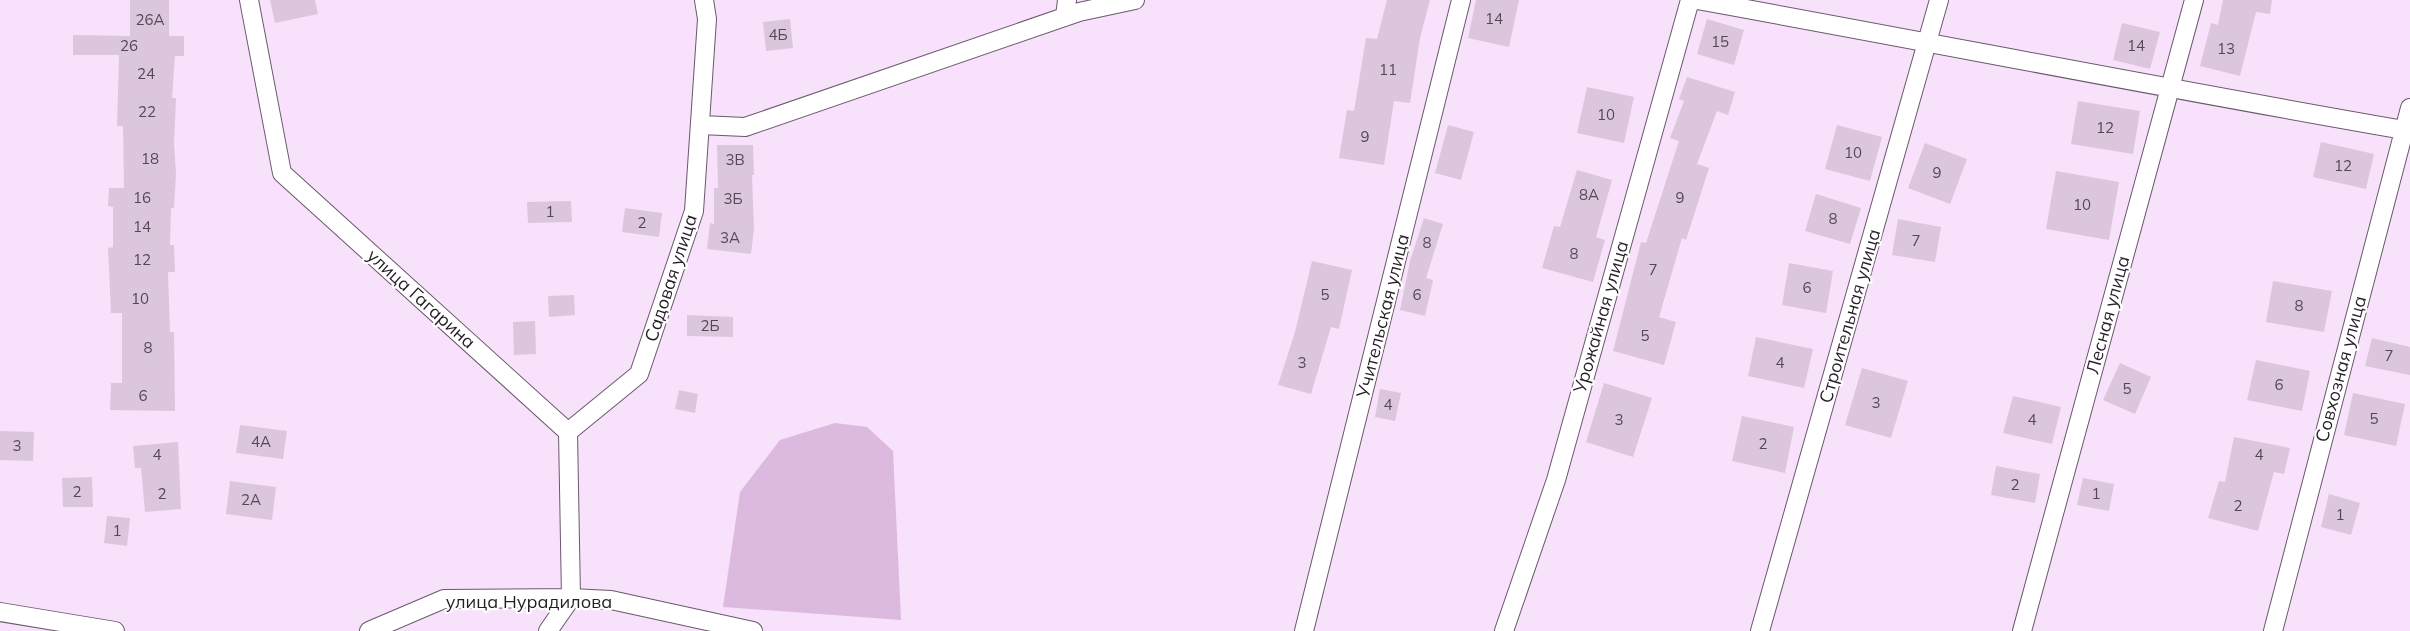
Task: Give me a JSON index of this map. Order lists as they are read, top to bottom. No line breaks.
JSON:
{"streets":{"street":["Садовая улица","улица Гагарина","Лесная улица","Учительская улица","Строительная улица","Урожайная улица","Совхозная улица","улица Нурадилова"]},"crossings":[["Садовая улица","улица Гагарина"]],"house_numbers":["14","26А","4Б","15","26","14","13","11","24","22","10","12","9","10","18","3В","12","9","8А","16","9","3Б","10","1","8","2","14","3А","7","8","8","12","7","6","5","6","10","8","2Б","5","8","7","3","4","6","5","6","3","4","5","3","4","4А","2","3","4","4","2","2","2","1","2А","2","1","1"]}
